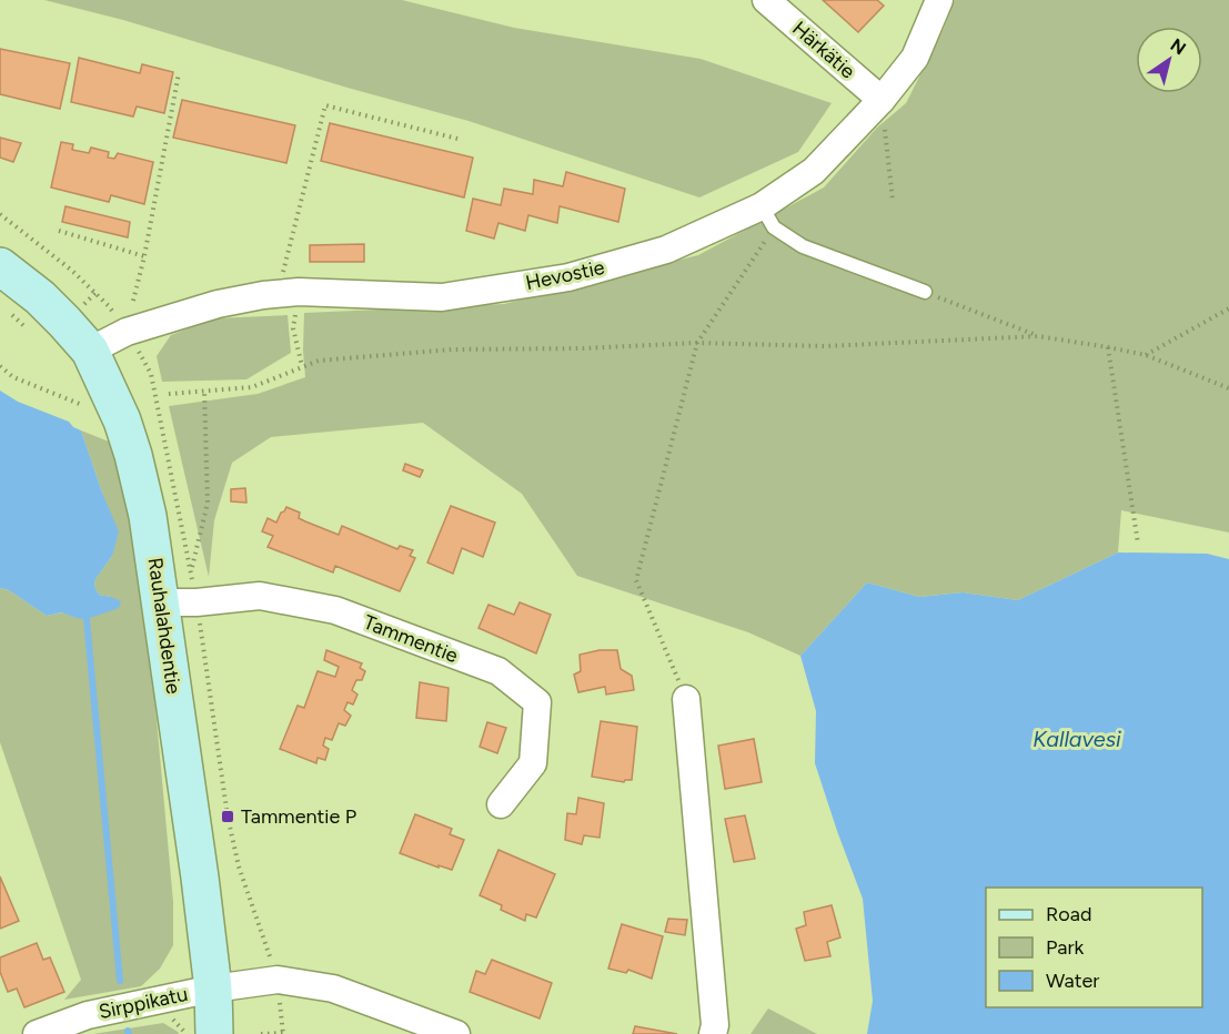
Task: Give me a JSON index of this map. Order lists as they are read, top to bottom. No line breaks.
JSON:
{"streets":{"main road":["Rauhalahdentie"],"street":["Härkätie","Hevostie","Tammentie","Sirppikatu"]},"crossings":[["Härkätie","Hevostie"],["Hevostie","Rauhalahdentie"],["Rauhalahdentie","Tammentie"],["Rauhalahdentie","Sirppikatu"]],"water":["Kallavesi"],"places":{"transit":["Tammentie P"]},"legend":["Road","Park","Water"],"north":"top right"}
